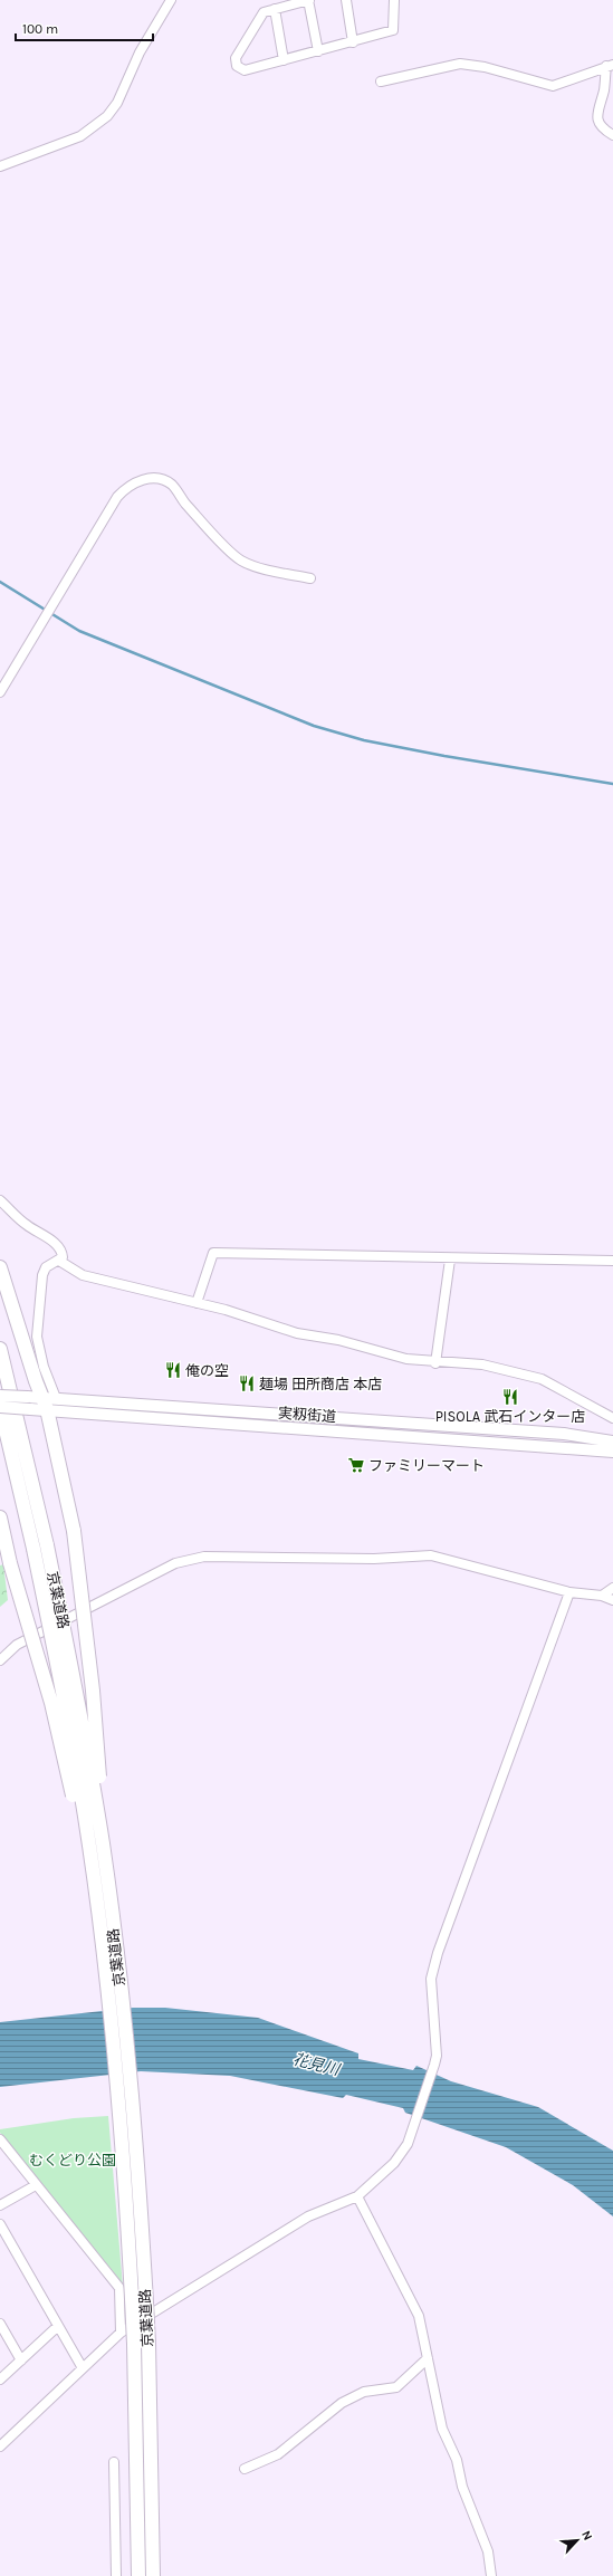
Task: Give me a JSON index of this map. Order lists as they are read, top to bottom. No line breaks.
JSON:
{"streets":{"highway":["京葉道路"],"main road":["実籾街道"]},"crossings":[["実籾街道","京葉道路"]],"water":["花見川"],"parks":["むくどり公園"],"places":{"restaurant":["俺の空","麺場 田所商店 本店","PISOLA 武石インター店"],"supermarket":["ファミリーマート"]},"scale_bar":"100 m","north":"top right"}
